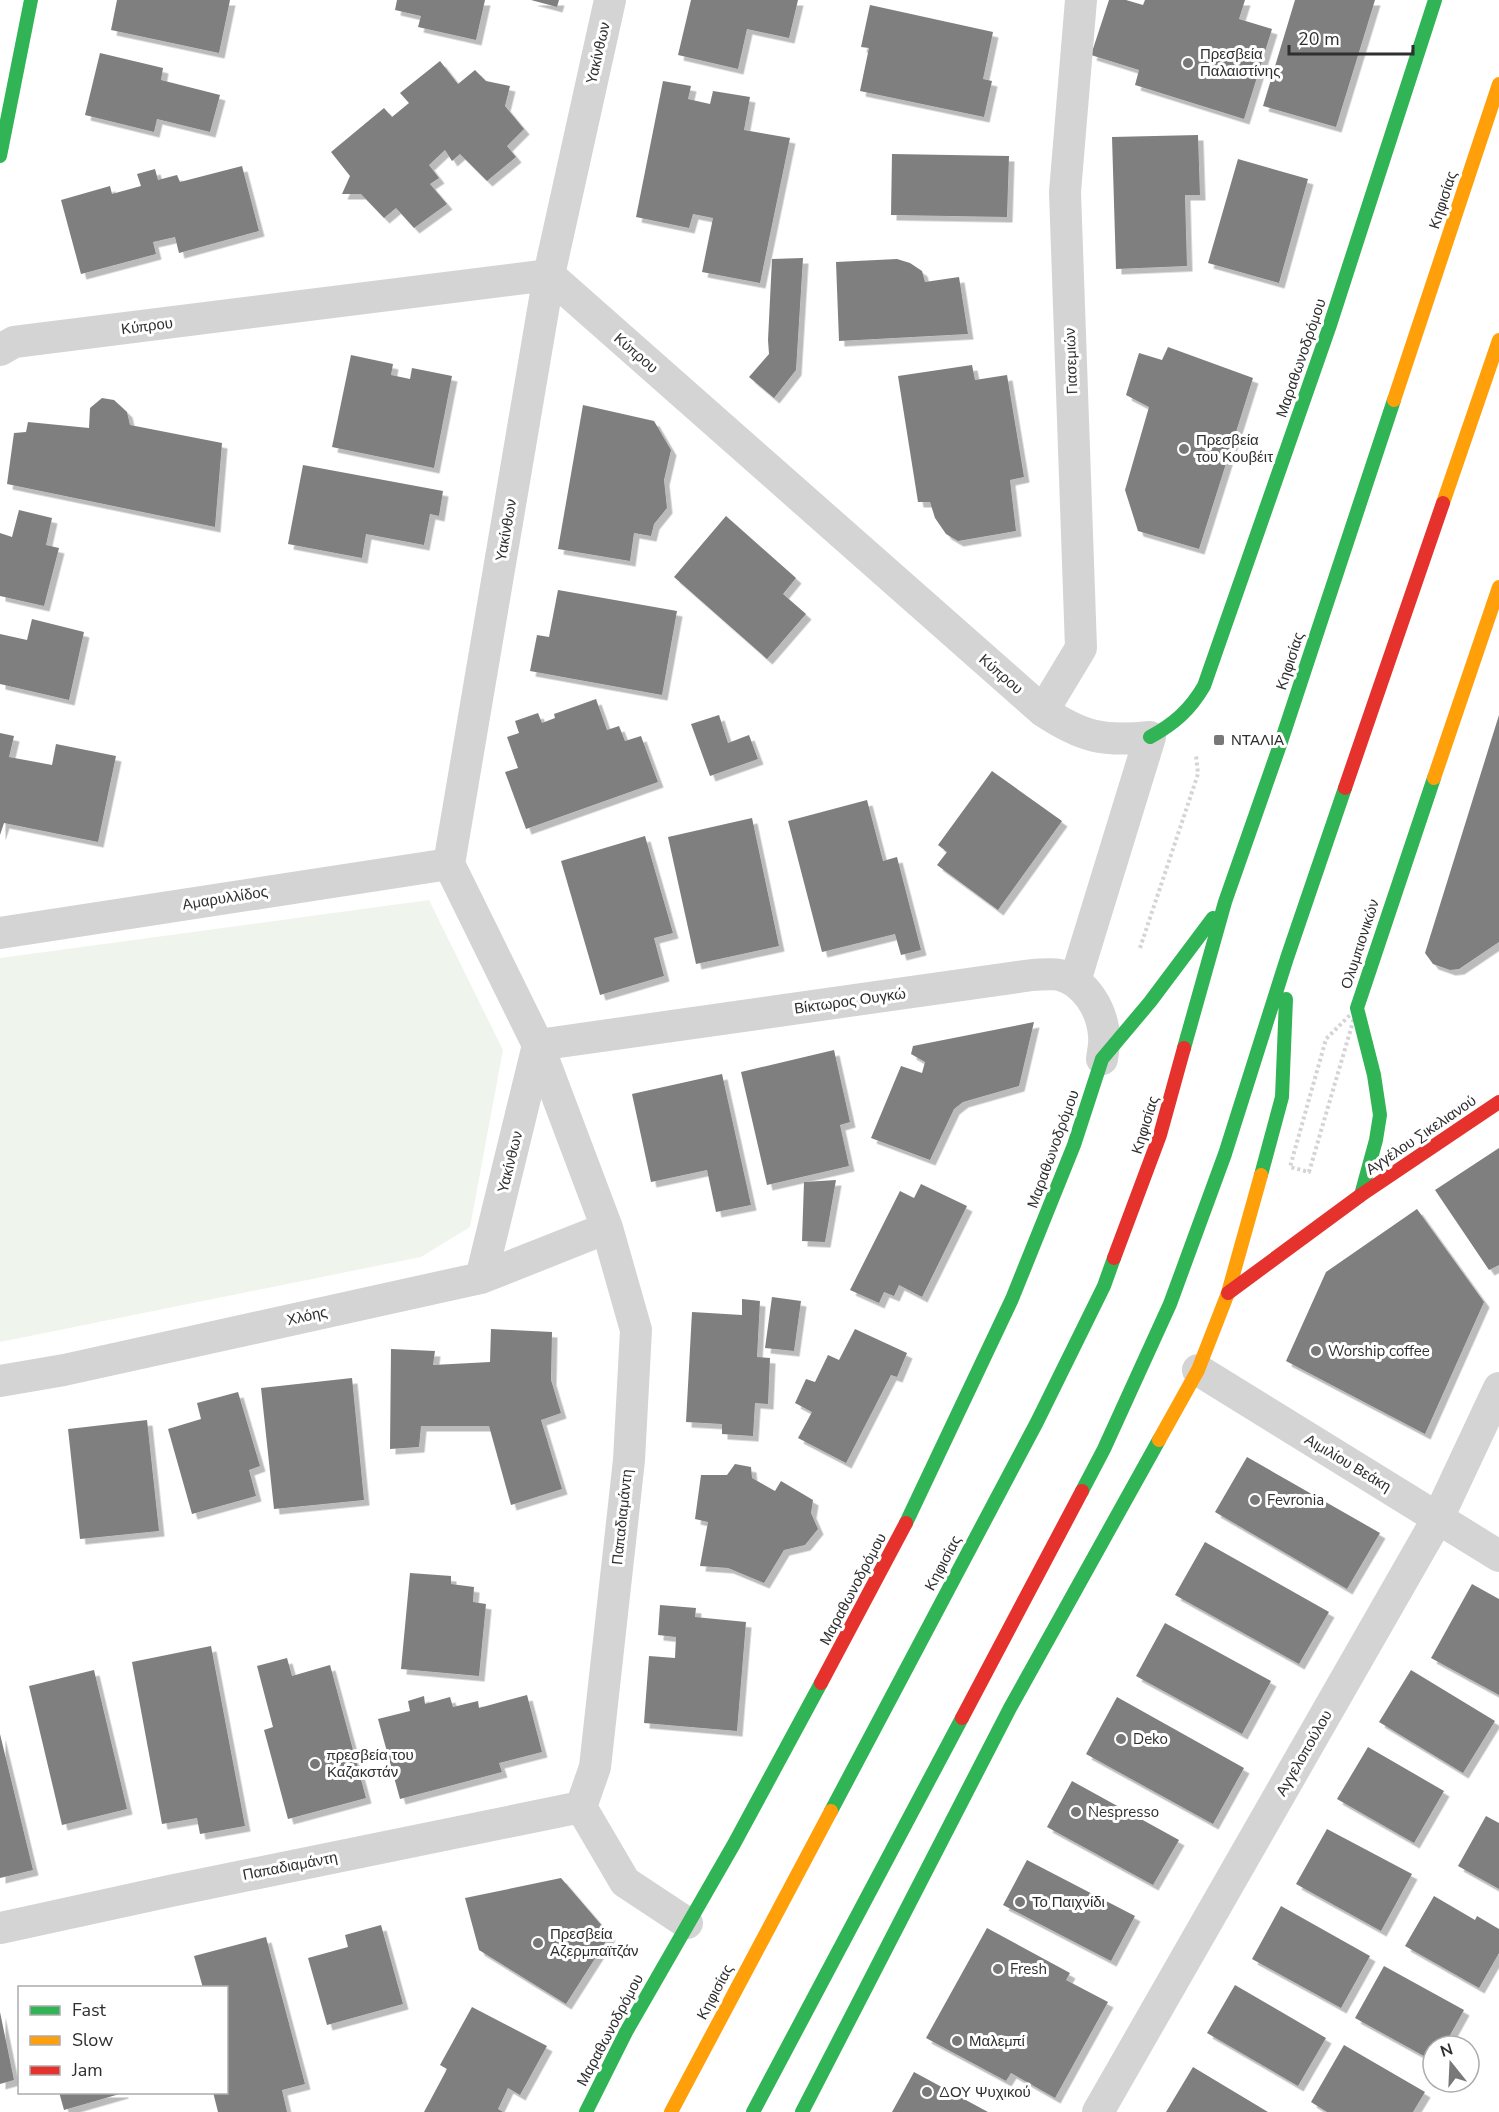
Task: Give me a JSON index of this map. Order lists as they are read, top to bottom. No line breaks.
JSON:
{"streets":{"main road":["Κηφισίας","Μαραθωνοδρόμου","Ολυμπιονικών","Αγγέλου Σικελιανού"],"street":["Υακίνθων","Κύπρου","Γιασεμιών","Αμαρυλλίδος","Βίκτωρος Ουγκώ","Χλόης","Αιμιλίου Βεάκη","Παπαδιαμάντη","Αγγελοπούλου"]},"crossings":[["Υακίνθων","Κύπρου"],["Υακίνθων","Αμαρυλλίδος"],["Υακίνθων","Βίκτωρος Ουγκώ"],["Υακίνθων","Χλόης"],["Κύπρου","Μαραθωνοδρόμου"],["Κύπρου","Γιασεμιών"],["Ολυμπιονικών","Αγγέλου Σικελιανού"],["Χλόης","Παπαδιαμάντη"],["Αιμιλίου Βεάκη","Αγγελοπούλου"]],"places":{"other":["Πρεσβεία Παλαιστίνης","Πρεσβεία του Κουβέιτ","Worship coffee","Fevronia","Deko","πρεσβεία του Καζακστάν","Nespresso","Το Παιχνίδι","Πρεσβεία Αζερμπαϊτζάν","Fresh","Μαλεμπί","ΔΟΥ Ψυχικού"],"transit":["ΝΤΑΛΙΑ"]},"legend":["Fast","Slow","Jam"],"scale_bar":"20 m","north":"top"}
